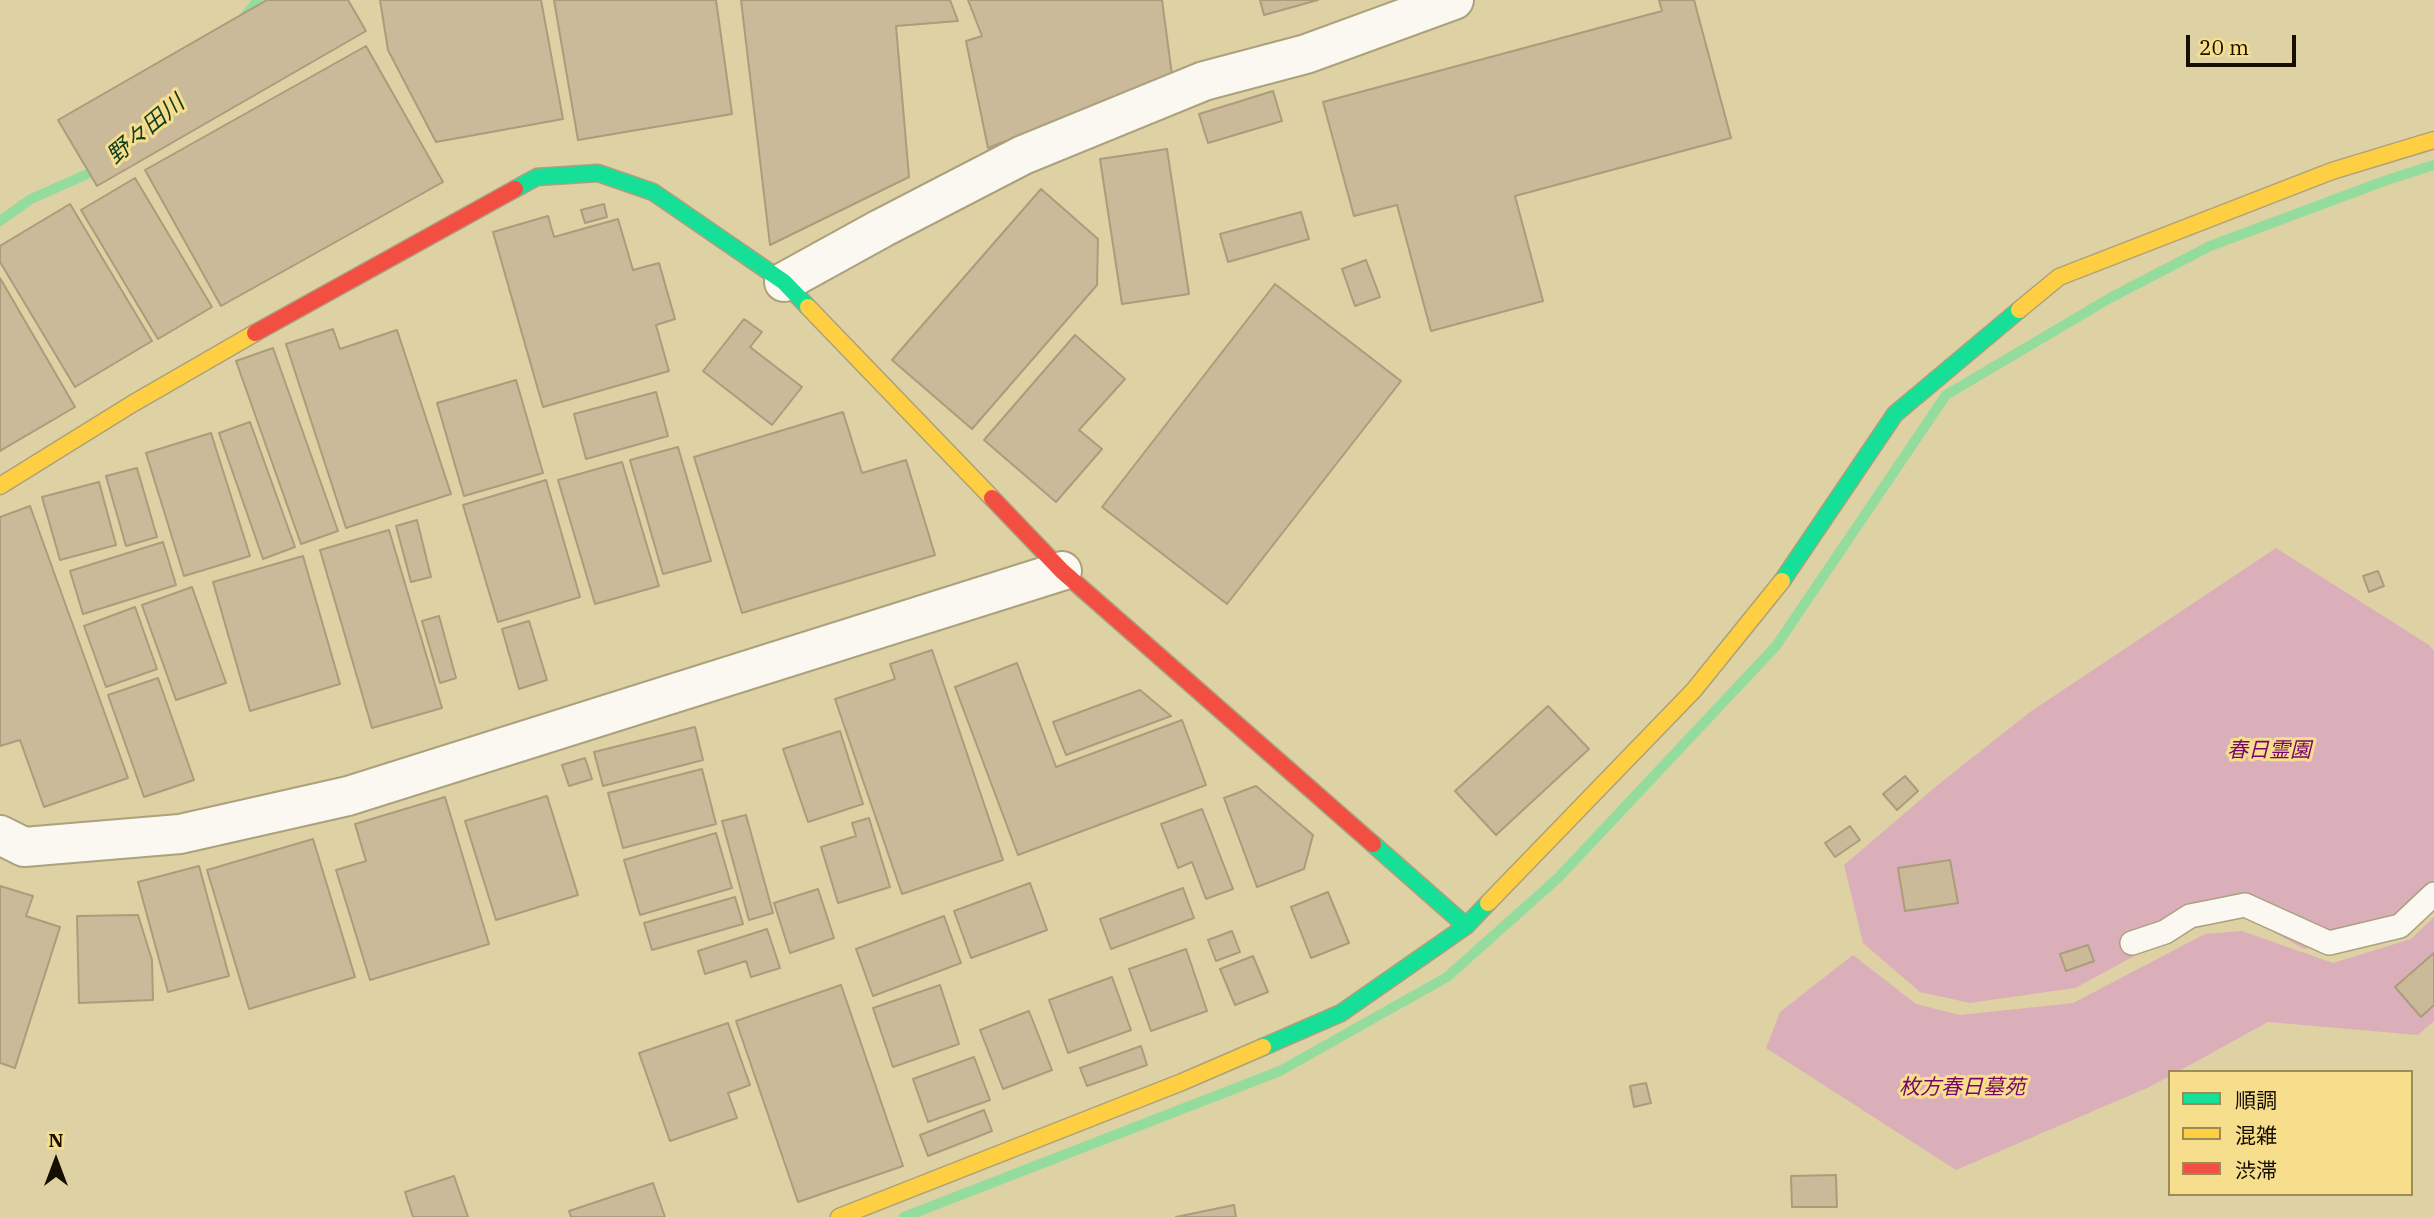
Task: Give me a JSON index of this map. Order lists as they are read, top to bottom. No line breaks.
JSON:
{"water":["野々田川"],"parks":["春日霊園","枚方春日墓苑"],"legend":["順調","混雑","渋滞"],"scale_bar":"20 m","north":"top"}
